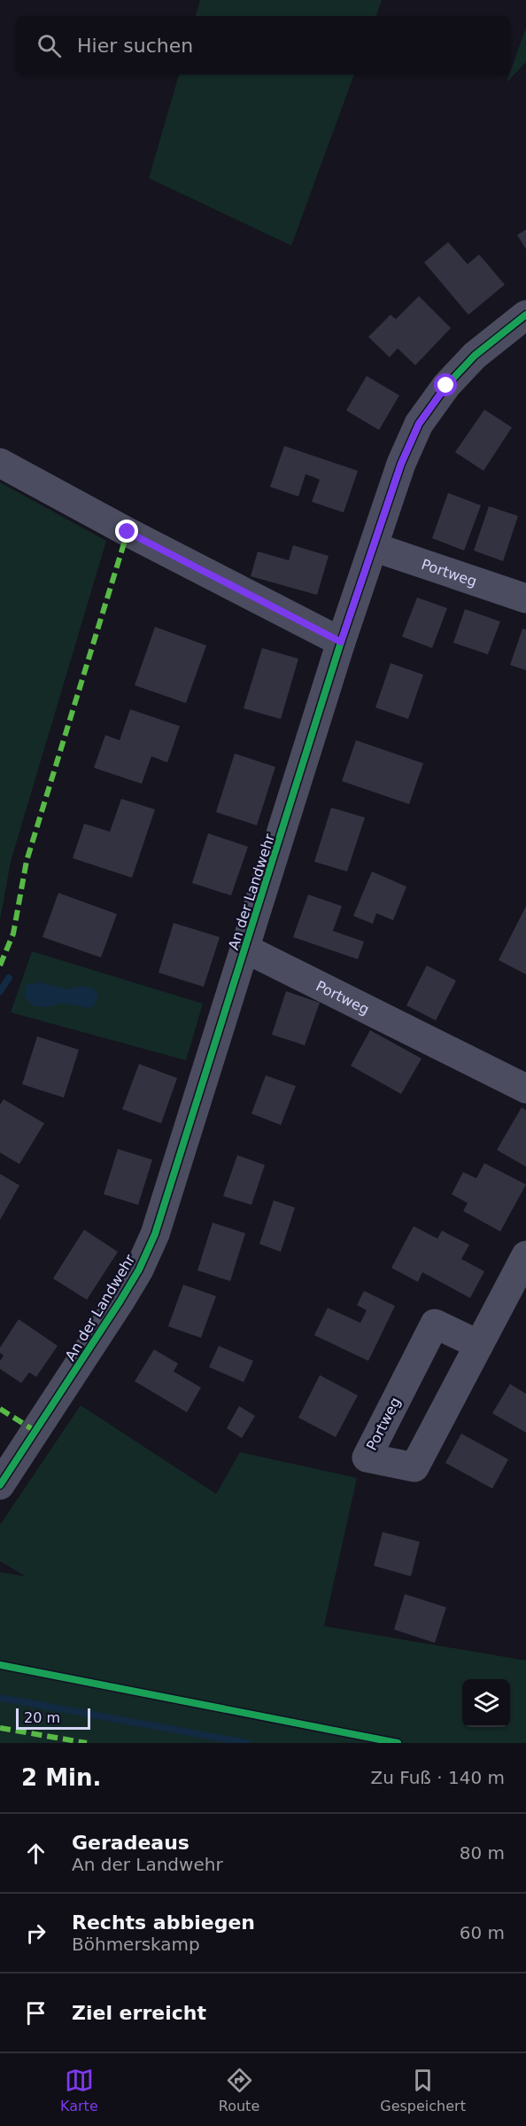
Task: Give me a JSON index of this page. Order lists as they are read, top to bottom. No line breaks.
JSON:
{"streets":{"street":["Portweg","An der Landwehr"]},"crossings":[["Portweg","An der Landwehr"]],"scale_bar":"20 m","page":{"search":"Hier suchen","scale":"20 m","heading":["2 Min.","Zu Fuß · 140 m"],"list":[["Geradeaus","An der Landwehr","80 m"],["Rechts abbiegen","Böhmerskamp","60 m"],"Ziel erreicht"],"nav":["Karte","Route","Gespeichert"]}}
